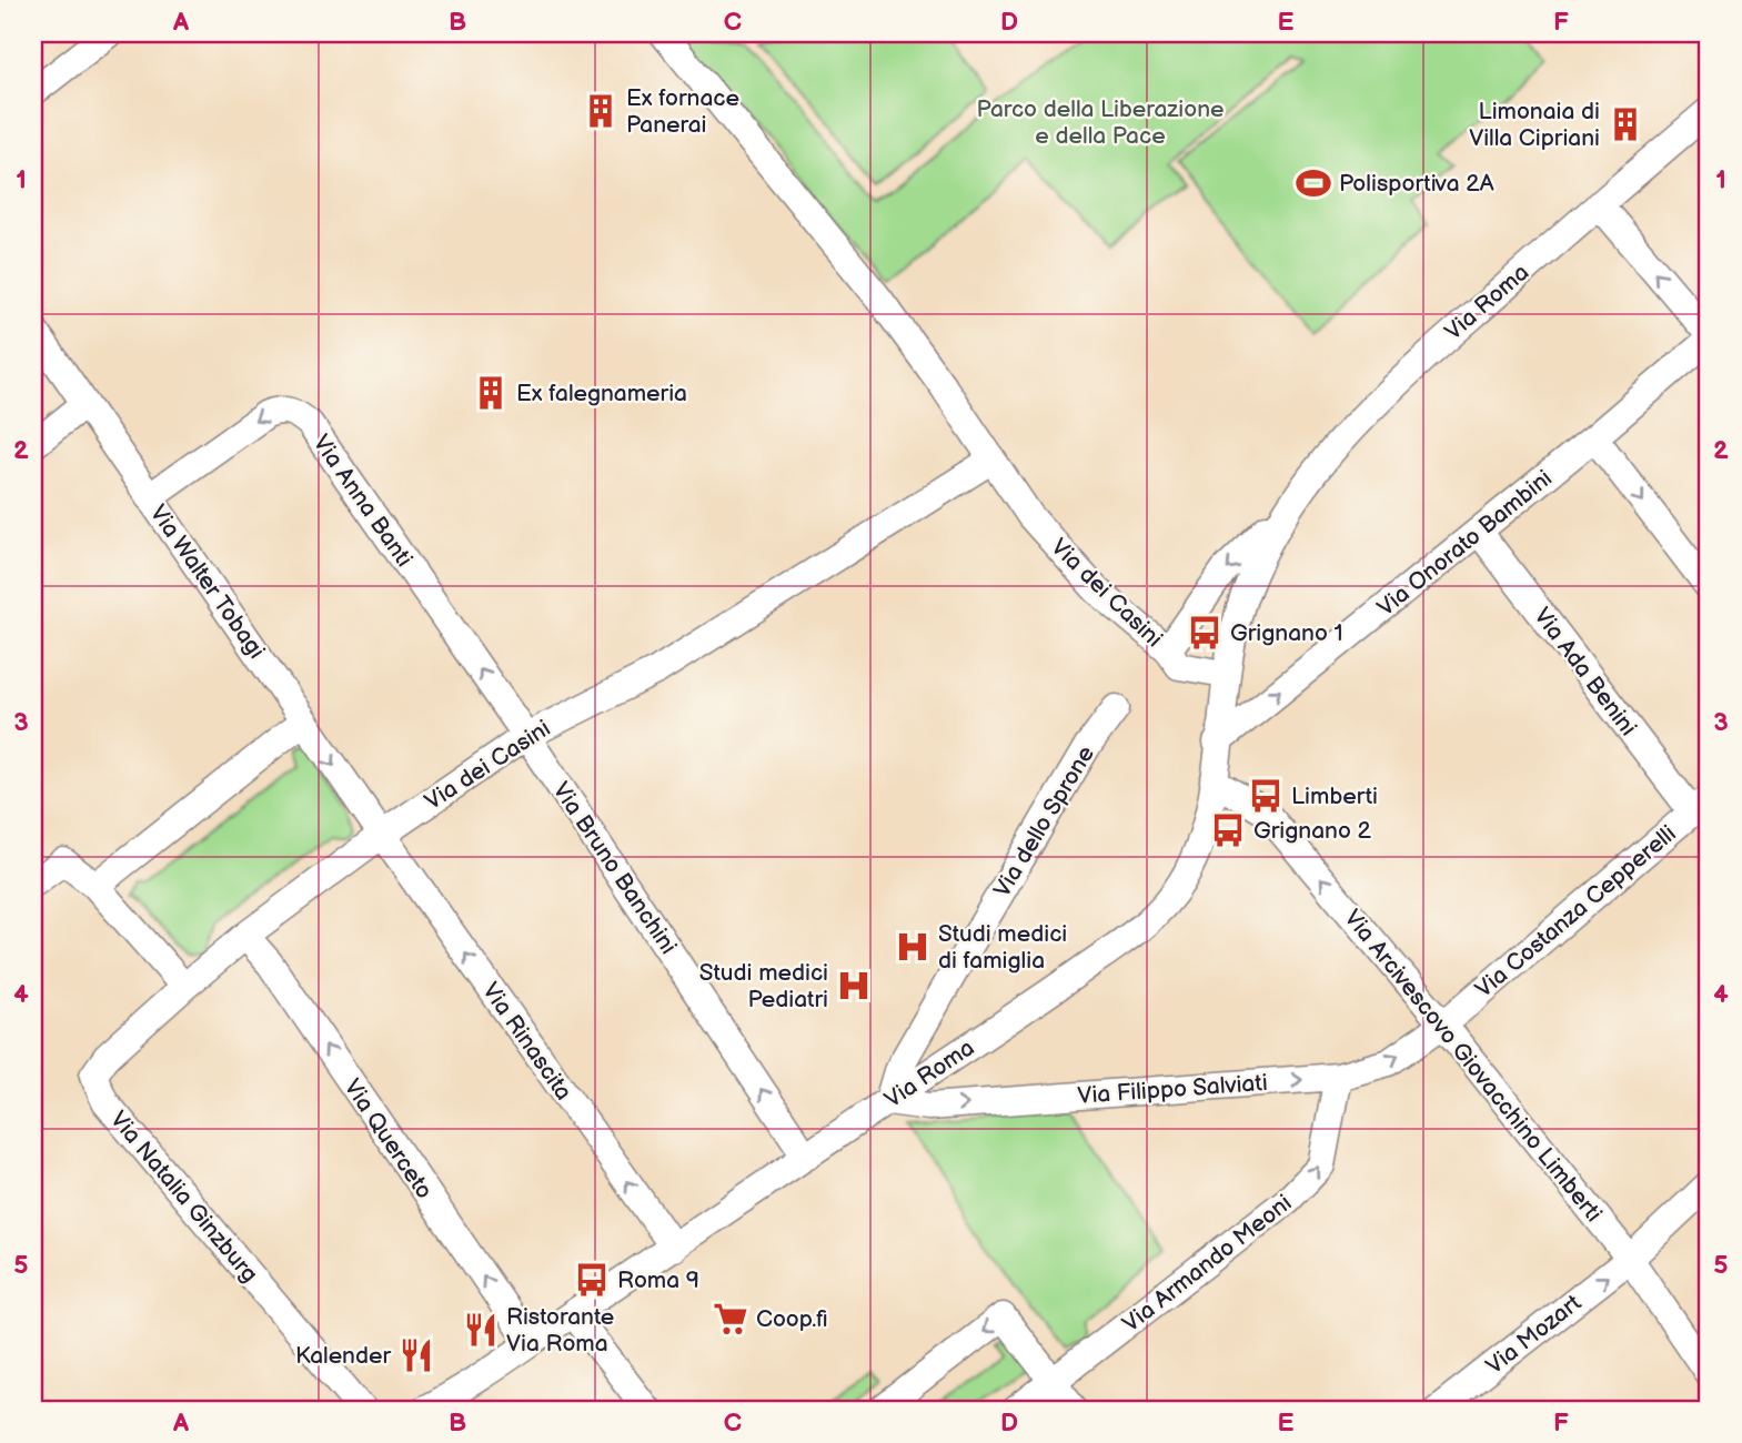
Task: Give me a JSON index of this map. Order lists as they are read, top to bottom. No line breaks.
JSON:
{"streets":{"street":["Via Roma","Via Anna Banti","Via Onorato Bambini","Via Walter Tobagi","Via dei Casini","Via Ada Benini","Via dello Sprone","Via Bruno Banchini","Via Costanza Cepperelli","Via Rinascita","Via Arcivescovo Giovacchino Limberti","Via Filippo Salviati","Via Querceto","Via Natalia Ginzburg","Via Armando Meoni","Via Mozart"]},"crossings":[["Via Roma","Via Onorato Bambini"],["Via Roma","Via dei Casini"],["Via Roma","Via dello Sprone"],["Via Roma","Via Bruno Banchini"],["Via Roma","Via Rinascita"],["Via Roma","Via Arcivescovo Giovacchino Limberti"],["Via Roma","Via Filippo Salviati"],["Via Roma","Via Querceto"],["Via Anna Banti","Via Walter Tobagi"],["Via Anna Banti","Via dei Casini"],["Via Anna Banti","Via Bruno Banchini"],["Via Onorato Bambini","Via Ada Benini"],["Via Walter Tobagi","Via dei Casini"],["Via Walter Tobagi","Via Rinascita"],["Via dei Casini","Via Bruno Banchini"],["Via dei Casini","Via Rinascita"],["Via dei Casini","Via Querceto"],["Via dei Casini","Via Natalia Ginzburg"],["Via Ada Benini","Via Costanza Cepperelli"],["Via dello Sprone","Via Filippo Salviati"],["Via Costanza Cepperelli","Via Arcivescovo Giovacchino Limberti"],["Via Costanza Cepperelli","Via Filippo Salviati"],["Via Arcivescovo Giovacchino Limberti","Via Filippo Salviati"],["Via Arcivescovo Giovacchino Limberti","Via Mozart"],["Via Filippo Salviati","Via Armando Meoni"]],"one_way":["Via Onorato Bambini","Via Bruno Banchini","Via Rinascita","Via Arcivescovo Giovacchino Limberti","Via Filippo Salviati","Via Querceto","Via Armando Meoni","Via Mozart"],"parks":["Parco della Liberazione e della Pace"],"places":{"building":["Ex fornace Panerai","Limonaia di Villa Cipriani","Ex falegnameria"],"sports":["Polisportiva 2A"],"bus stop":["Grignano 1","Limberti","Grignano 2","Roma 9"],"hospital":["Studi medici di famiglia","Studi medici Pediatri"],"supermarket":["Coop.fi"],"restaurant":["Ristorante Via Roma","Kalender"]},"grid":{"columns":["A","B","C","D","E","F"],"rows":["1","2","3","4","5"]}}
